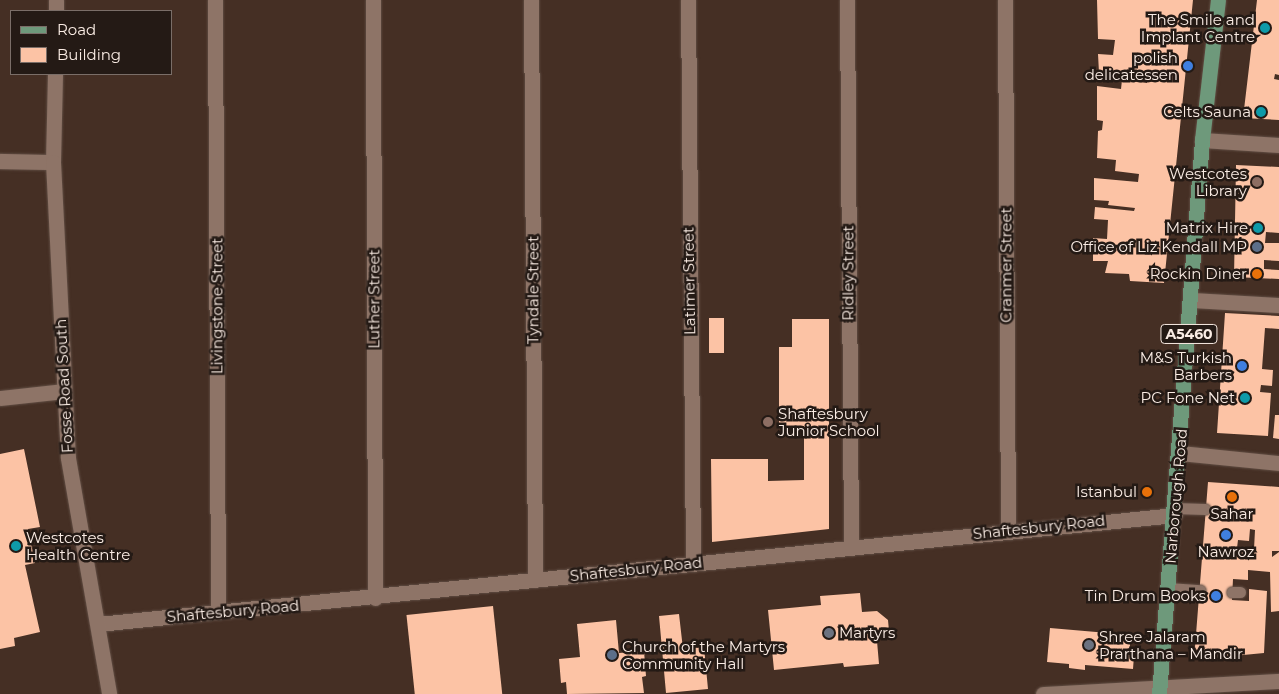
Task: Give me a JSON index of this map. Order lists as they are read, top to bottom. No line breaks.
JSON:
{"streets":{"main road":["A5460","Narborough Road"],"street":["Cranmer Street","Ridley Street","Latimer Street","Tyndale Street","Luther Street","Livingstone Street","Fosse Road South","Shaftesbury Road"]},"crossings":[["Cranmer Street","Shaftesbury Road"],["Ridley Street","Shaftesbury Road"],["Latimer Street","Shaftesbury Road"],["Tyndale Street","Shaftesbury Road"],["Luther Street","Shaftesbury Road"],["Livingstone Street","Shaftesbury Road"],["Fosse Road South","Shaftesbury Road"],["Narborough Road","Shaftesbury Road"]],"places":["The Smile and Implant Centre","polish delicatessen","Celts Sauna","Westcotes Library","Matrix Hire","Office of Liz Kendall MP","Rockin Diner","M&S Turkish Barbers","PC Fone Net","Shaftesbury Junior School","Istanbul","Sahar","Nawroz","Westcotes Health Centre","Tin Drum Books","Martyrs","Shree Jalaram Prarthana – Mandir","Church of the Martyrs Community Hall"],"legend":["Road","Building"]}
